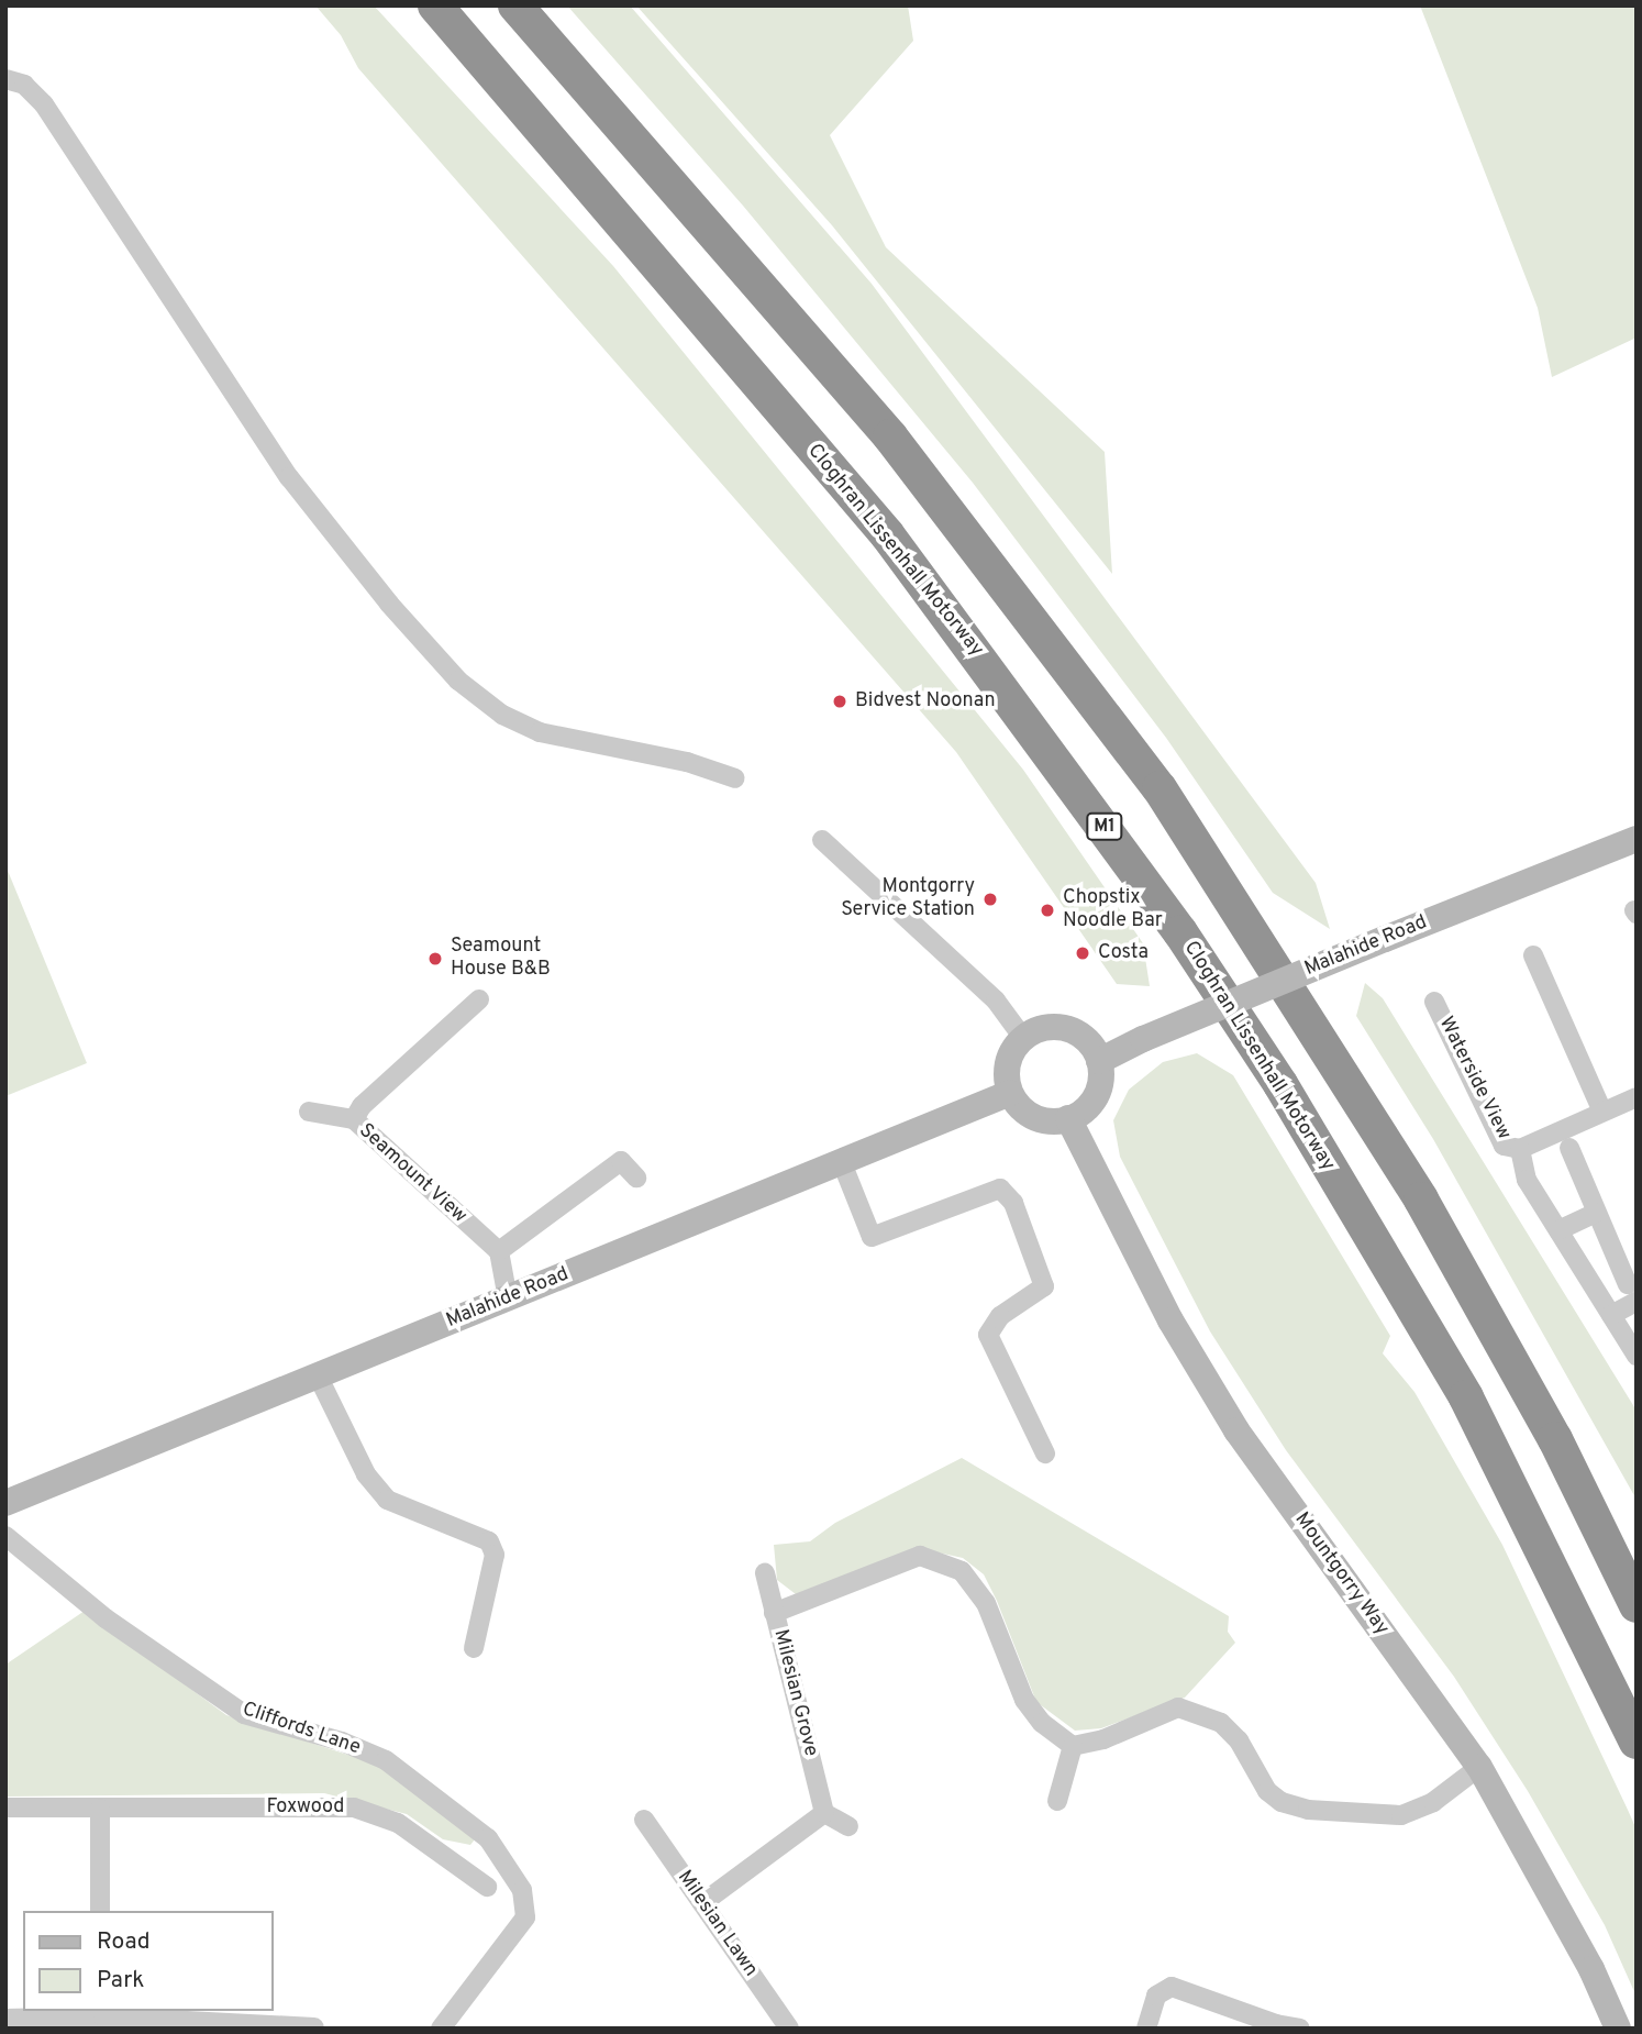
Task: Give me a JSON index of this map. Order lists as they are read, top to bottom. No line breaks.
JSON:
{"streets":{"highway":["Cloghran Lissenhall Motorway","M1"],"main road":["Malahide Road","Mountgorry Way"],"street":["Waterside View","Seamount View","Milesian Grove","Cliffords Lane","Foxwood","Milesian Lawn"]},"crossings":[["Malahide Road","Mountgorry Way"]],"places":["Bidvest Noonan","Montgorry Service Station","Chopstix Noodle Bar","Costa","Seamount House B&B"],"legend":["Road","Park"]}
